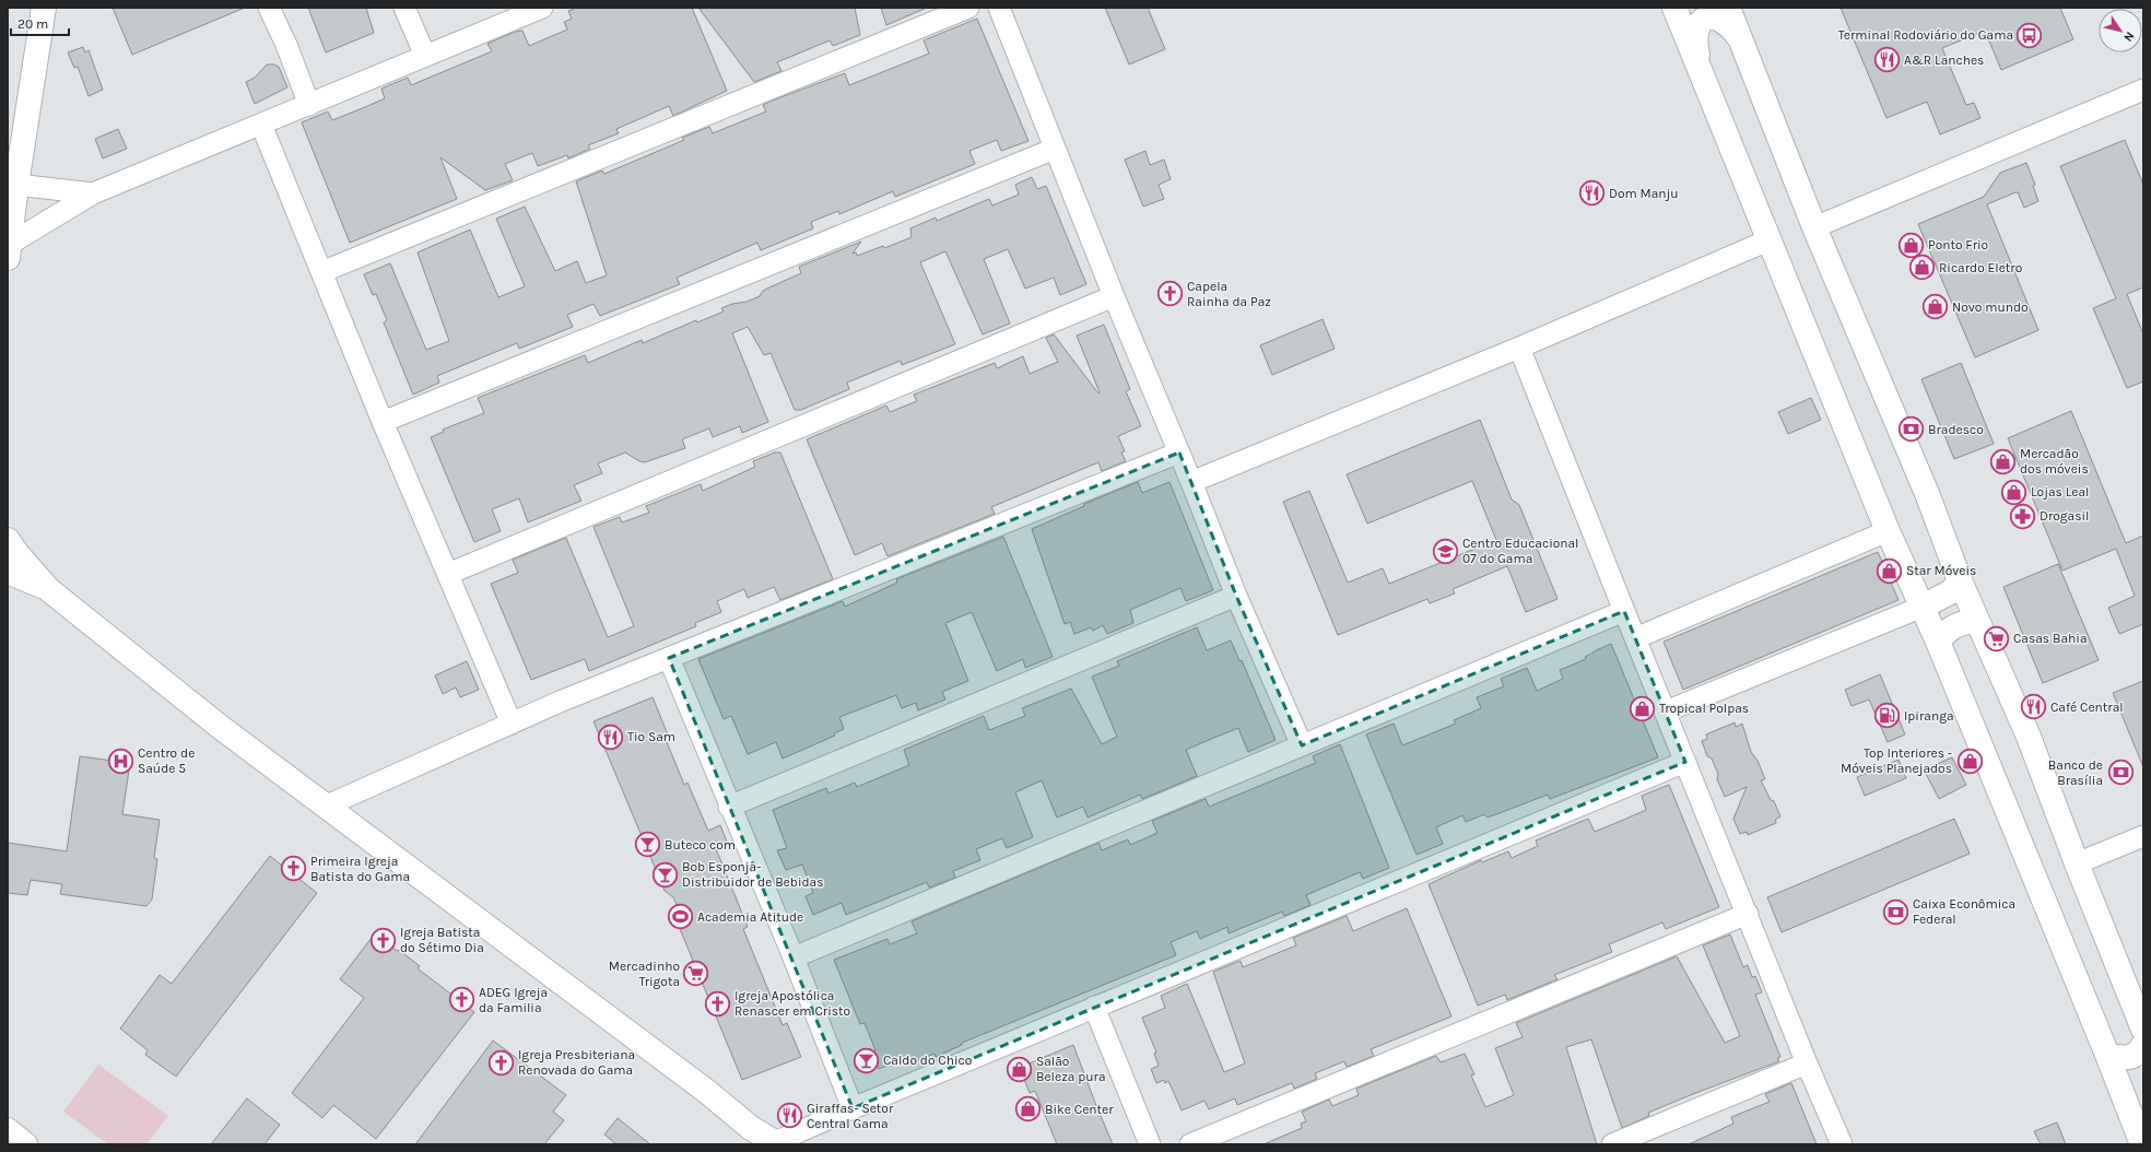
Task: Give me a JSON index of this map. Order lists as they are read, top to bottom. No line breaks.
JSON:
{"places":{"bus stop":["Terminal Rodoviário do Gama"],"restaurant":["A&R Lanches","Dom Manju","Café Central","Tio Sam","Giraffas- Setor Central Gama"],"shop":["Ponto Frio","Ricardo Eletro","Novo mundo","Mercadão dos móveis","Lojas Leal","Star Móveis","Tropical Polpas","Top Interiores - Móveis Planejados","Salão Beleza pura","Bike Center"],"church":["Capela Rainha da Paz","Primeira Igreja Batista do Gama","Igreja Batista do Sétimo Dia","ADEG Igreja da Familia","Igreja Apostólica Renascer em Cristo","Igreja Presbiteriana Renovada do Gama"],"bank":["Bradesco","Banco de Brasília","Caixa Econômica Federal"],"pharmacy":["Drogasil"],"school or university":["Centro Educacional 07 do Gama"],"supermarket":["Casas Bahia","Mercadinho Trigota"],"fuel station":["Ipiranga"],"hospital":["Centro de Saúde 5"],"bar":["Buteco com","Bob Esponja- Distribuidor de Bebidas","Caldo do Chico"],"sports":["Academia Atitude"]},"scale_bar":"20 m","north":"bottom right"}
